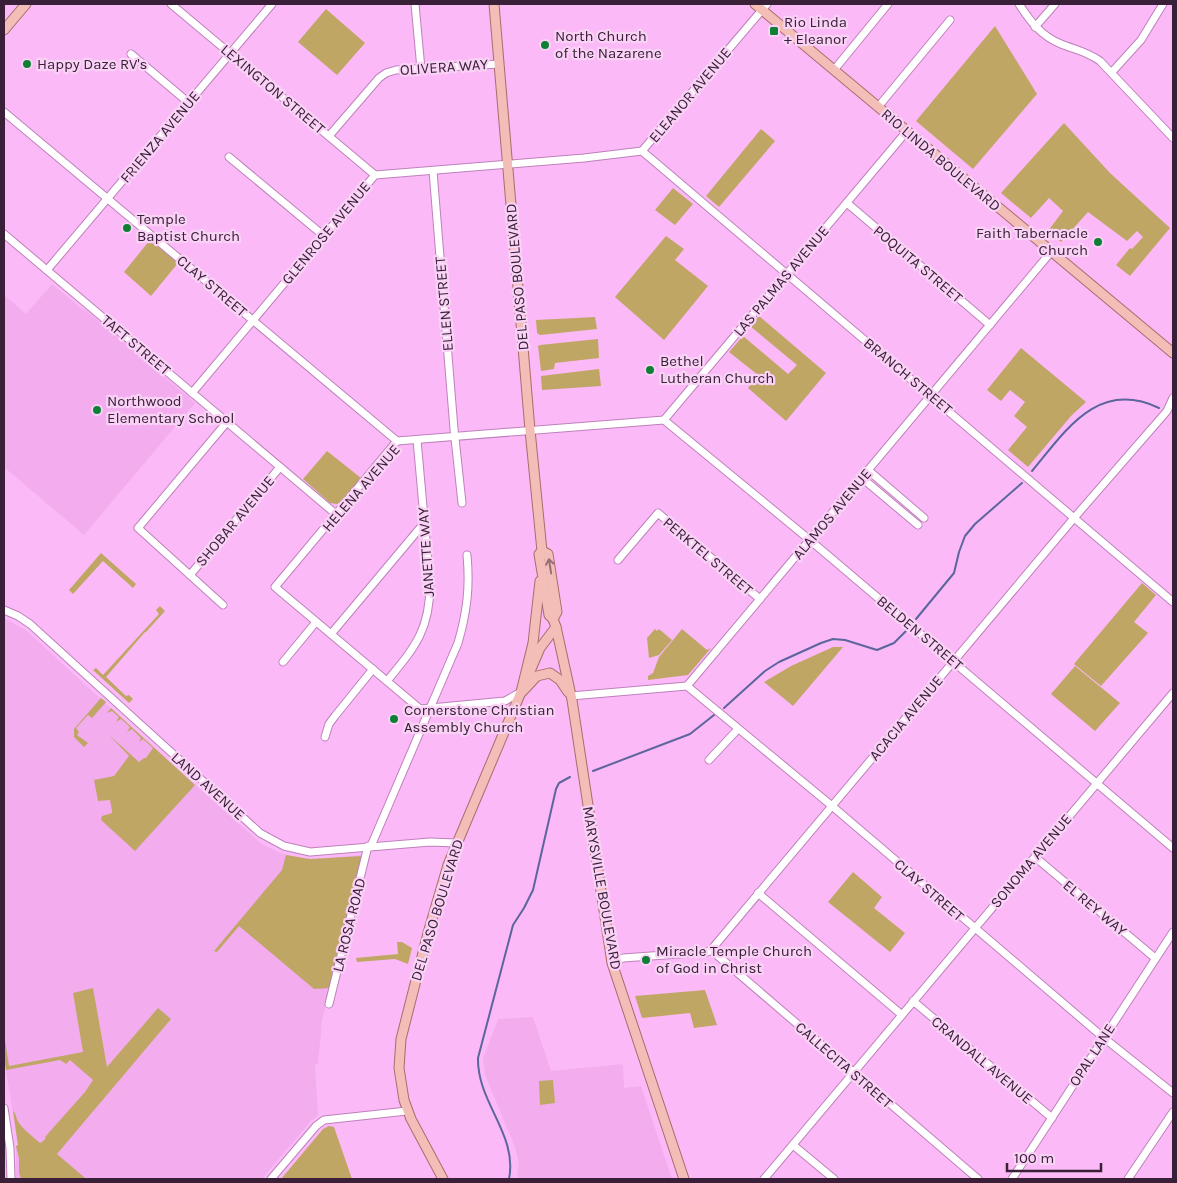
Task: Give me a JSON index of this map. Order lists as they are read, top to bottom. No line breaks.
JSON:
{"streets":{"main road":["RIO LINDA BOULEVARD","DEL PASO BOULEVARD","MARYSVILLE BOULEVARD"],"street":["OLIVERA WAY","LEXINGTON STREET","ELEANOR AVENUE","FRIENZA AVENUE","GLENROSE AVENUE","POQUITA STREET","LAS PALMAS AVENUE","CLAY STREET","ELLEN STREET","TAFT STREET","BRANCH STREET","HELENA AVENUE","ALAMOS AVENUE","SHOBAR AVENUE","JANETTE WAY","PERKTEL STREET","BELDEN STREET","ACACIA AVENUE","LAND AVENUE","SONOMA AVENUE","EL REY WAY","LA ROSA ROAD","OPAL LANE","CRANDALL AVENUE","CALLECITA STREET"]},"crossings":[["OLIVERA WAY","LEXINGTON STREET"],["OLIVERA WAY","DEL PASO BOULEVARD"],["LEXINGTON STREET","FRIENZA AVENUE"],["LEXINGTON STREET","GLENROSE AVENUE"],["ELEANOR AVENUE","RIO LINDA BOULEVARD"],["ELEANOR AVENUE","GLENROSE AVENUE"],["ELEANOR AVENUE","DEL PASO BOULEVARD"],["ELEANOR AVENUE","BRANCH STREET"],["FRIENZA AVENUE","CLAY STREET"],["FRIENZA AVENUE","TAFT STREET"],["RIO LINDA BOULEVARD","LAS PALMAS AVENUE"],["RIO LINDA BOULEVARD","ALAMOS AVENUE"],["GLENROSE AVENUE","DEL PASO BOULEVARD"],["GLENROSE AVENUE","CLAY STREET"],["GLENROSE AVENUE","ELLEN STREET"],["GLENROSE AVENUE","TAFT STREET"],["POQUITA STREET","LAS PALMAS AVENUE"],["POQUITA STREET","ALAMOS AVENUE"],["DEL PASO BOULEVARD","HELENA AVENUE"],["DEL PASO BOULEVARD","LAND AVENUE"],["DEL PASO BOULEVARD","MARYSVILLE BOULEVARD"],["LAS PALMAS AVENUE","BRANCH STREET"],["LAS PALMAS AVENUE","BELDEN STREET"],["CLAY STREET","HELENA AVENUE"],["CLAY STREET","ALAMOS AVENUE"],["CLAY STREET","ACACIA AVENUE"],["CLAY STREET","SONOMA AVENUE"],["CLAY STREET","OPAL LANE"],["ELLEN STREET","HELENA AVENUE"],["TAFT STREET","HELENA AVENUE"],["TAFT STREET","SHOBAR AVENUE"],["BRANCH STREET","ALAMOS AVENUE"],["BRANCH STREET","ACACIA AVENUE"],["HELENA AVENUE","JANETTE WAY"],["ALAMOS AVENUE","PERKTEL STREET"],["ALAMOS AVENUE","BELDEN STREET"],["BELDEN STREET","ACACIA AVENUE"],["BELDEN STREET","SONOMA AVENUE"],["ACACIA AVENUE","CALLECITA STREET"],["LAND AVENUE","LA ROSA ROAD"],["SONOMA AVENUE","EL REY WAY"],["SONOMA AVENUE","CRANDALL AVENUE"],["SONOMA AVENUE","CALLECITA STREET"],["EL REY WAY","OPAL LANE"],["OPAL LANE","CRANDALL AVENUE"]],"places":{"transit":["Rio Linda + Eleanor"],"other":["North Church of the Nazarene","Happy Daze RV's","Temple Baptist Church","Faith Tabernacle Church","Bethel Lutheran Church","Northwood Elementary School","Cornerstone Christian Assembly Church","Miracle Temple Church of God in Christ"]},"scale_bar":"100 m"}
